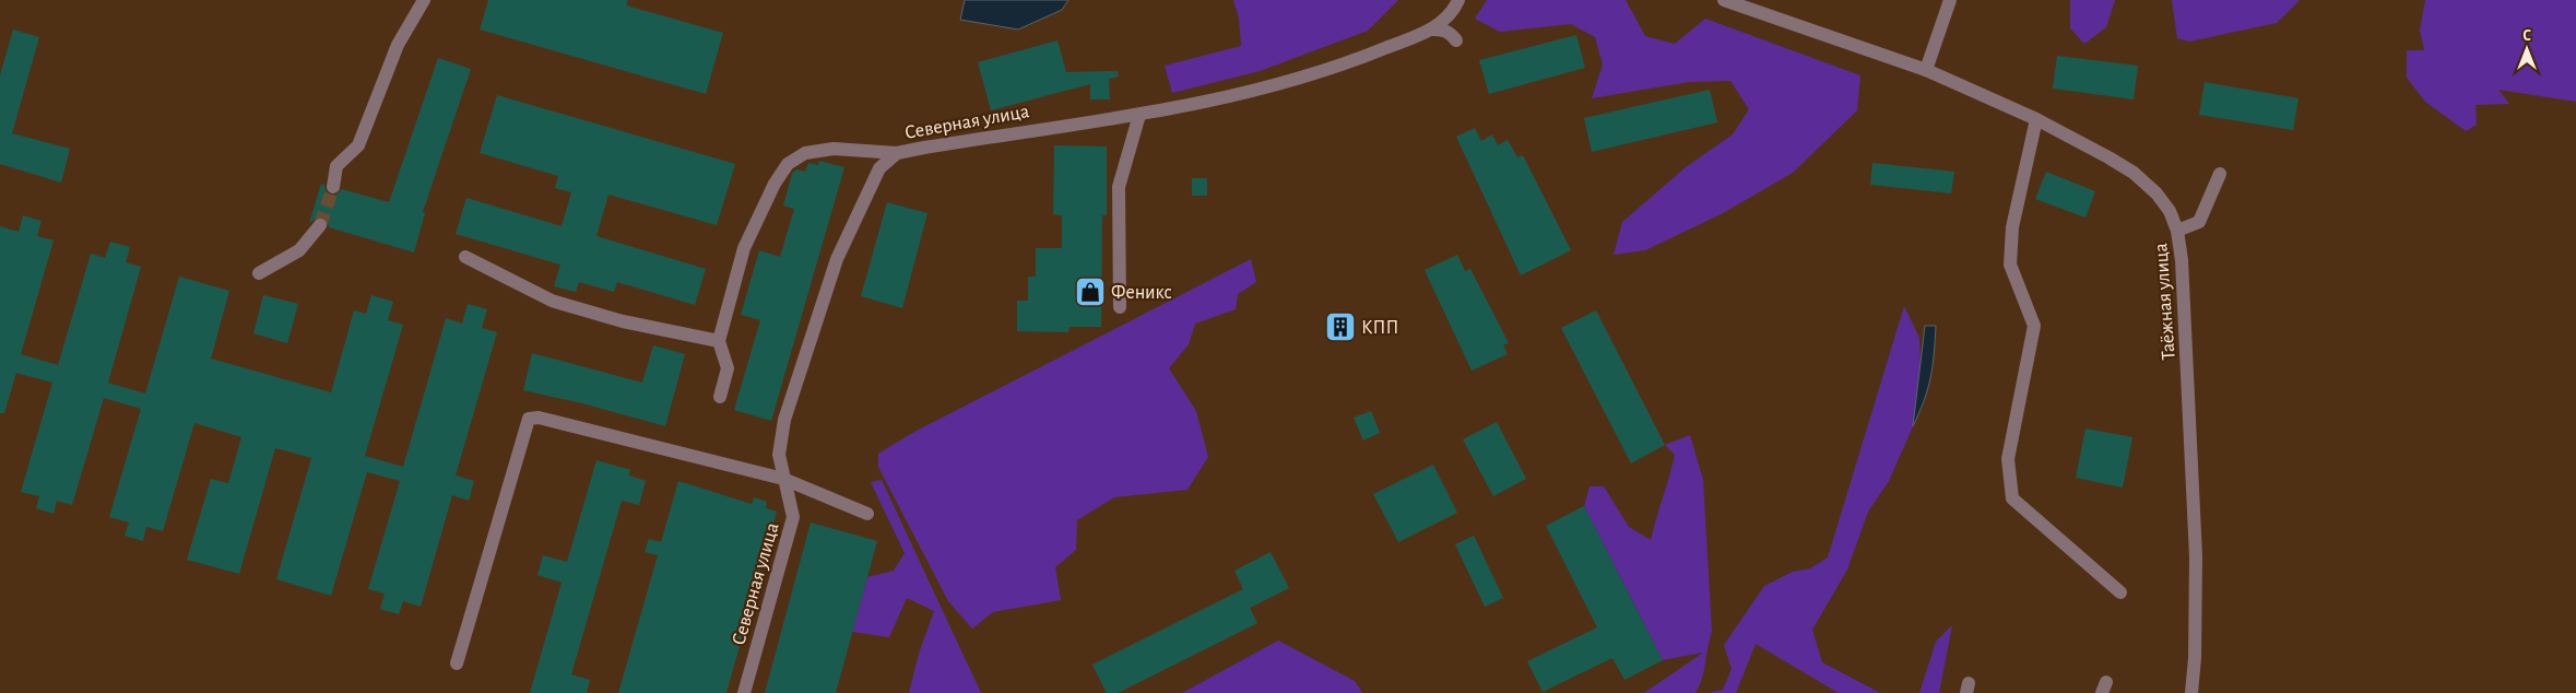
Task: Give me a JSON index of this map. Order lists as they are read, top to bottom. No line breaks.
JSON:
{"streets":{"street":["Северная улица","Таёжная улица"]},"places":{"shop":["Феникс"],"building":["КПП"]},"north":"top"}
